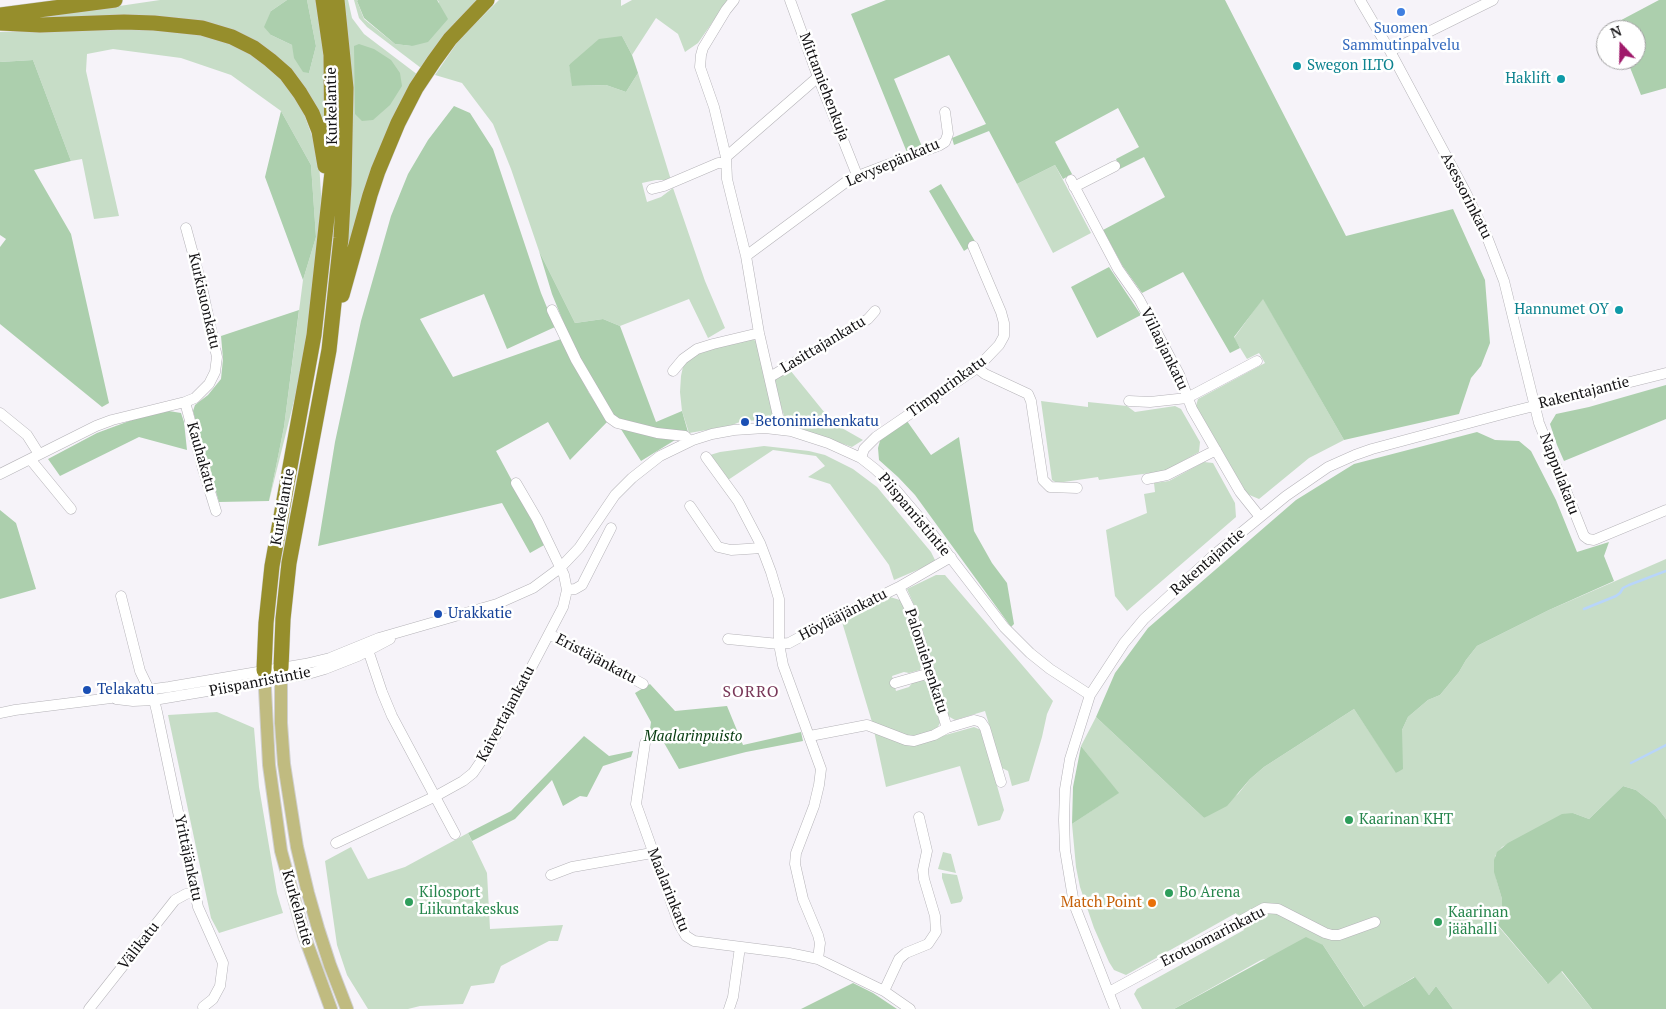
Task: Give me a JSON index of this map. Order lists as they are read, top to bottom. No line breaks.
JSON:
{"streets":{"highway":["Kurkelantie"],"street":["Mittamiehenkuja","Levysepänkatu","Asessorinkatu","Kurkisuonkatu","Lasittajankatu","Viilaajankatu","Timpurinkatu","Rakentajantie","Kauhakatu","Nappulakatu","Piispanristintie","Höylääjänkatu","Eristäjänkatu","Palomiehenkatu","Kaivertajankatu","Yrittäjänkatu","Maalarinkatu","Erotuomarinkatu","Välikatu"]},"crossings":[["Mittamiehenkuja","Levysepänkatu"],["Kurkelantie","Piispanristintie"],["Asessorinkatu","Rakentajantie"],["Asessorinkatu","Nappulakatu"],["Kurkisuonkatu","Kauhakatu"],["Viilaajankatu","Rakentajantie"],["Timpurinkatu","Piispanristintie"],["Rakentajantie","Nappulakatu"],["Rakentajantie","Piispanristintie"],["Rakentajantie","Erotuomarinkatu"],["Piispanristintie","Höylääjänkatu"],["Piispanristintie","Yrittäjänkatu"],["Höylääjänkatu","Palomiehenkatu"],["Eristäjänkatu","Kaivertajankatu"],["Yrittäjänkatu","Välikatu"]],"districts":["SORRO"],"parks":["Maalarinpuisto"],"places":["Suomen Sammutinpalvelu","Swegon ILTO","Haklift","Hannumet OY","Betonimiehenkatu","Urakkatie","Telakatu","Kaarinan KHT","Bo Arena","Kilosport Liikuntakeskus","Match Point","Kaarinan jäähalli"],"north":"top"}
